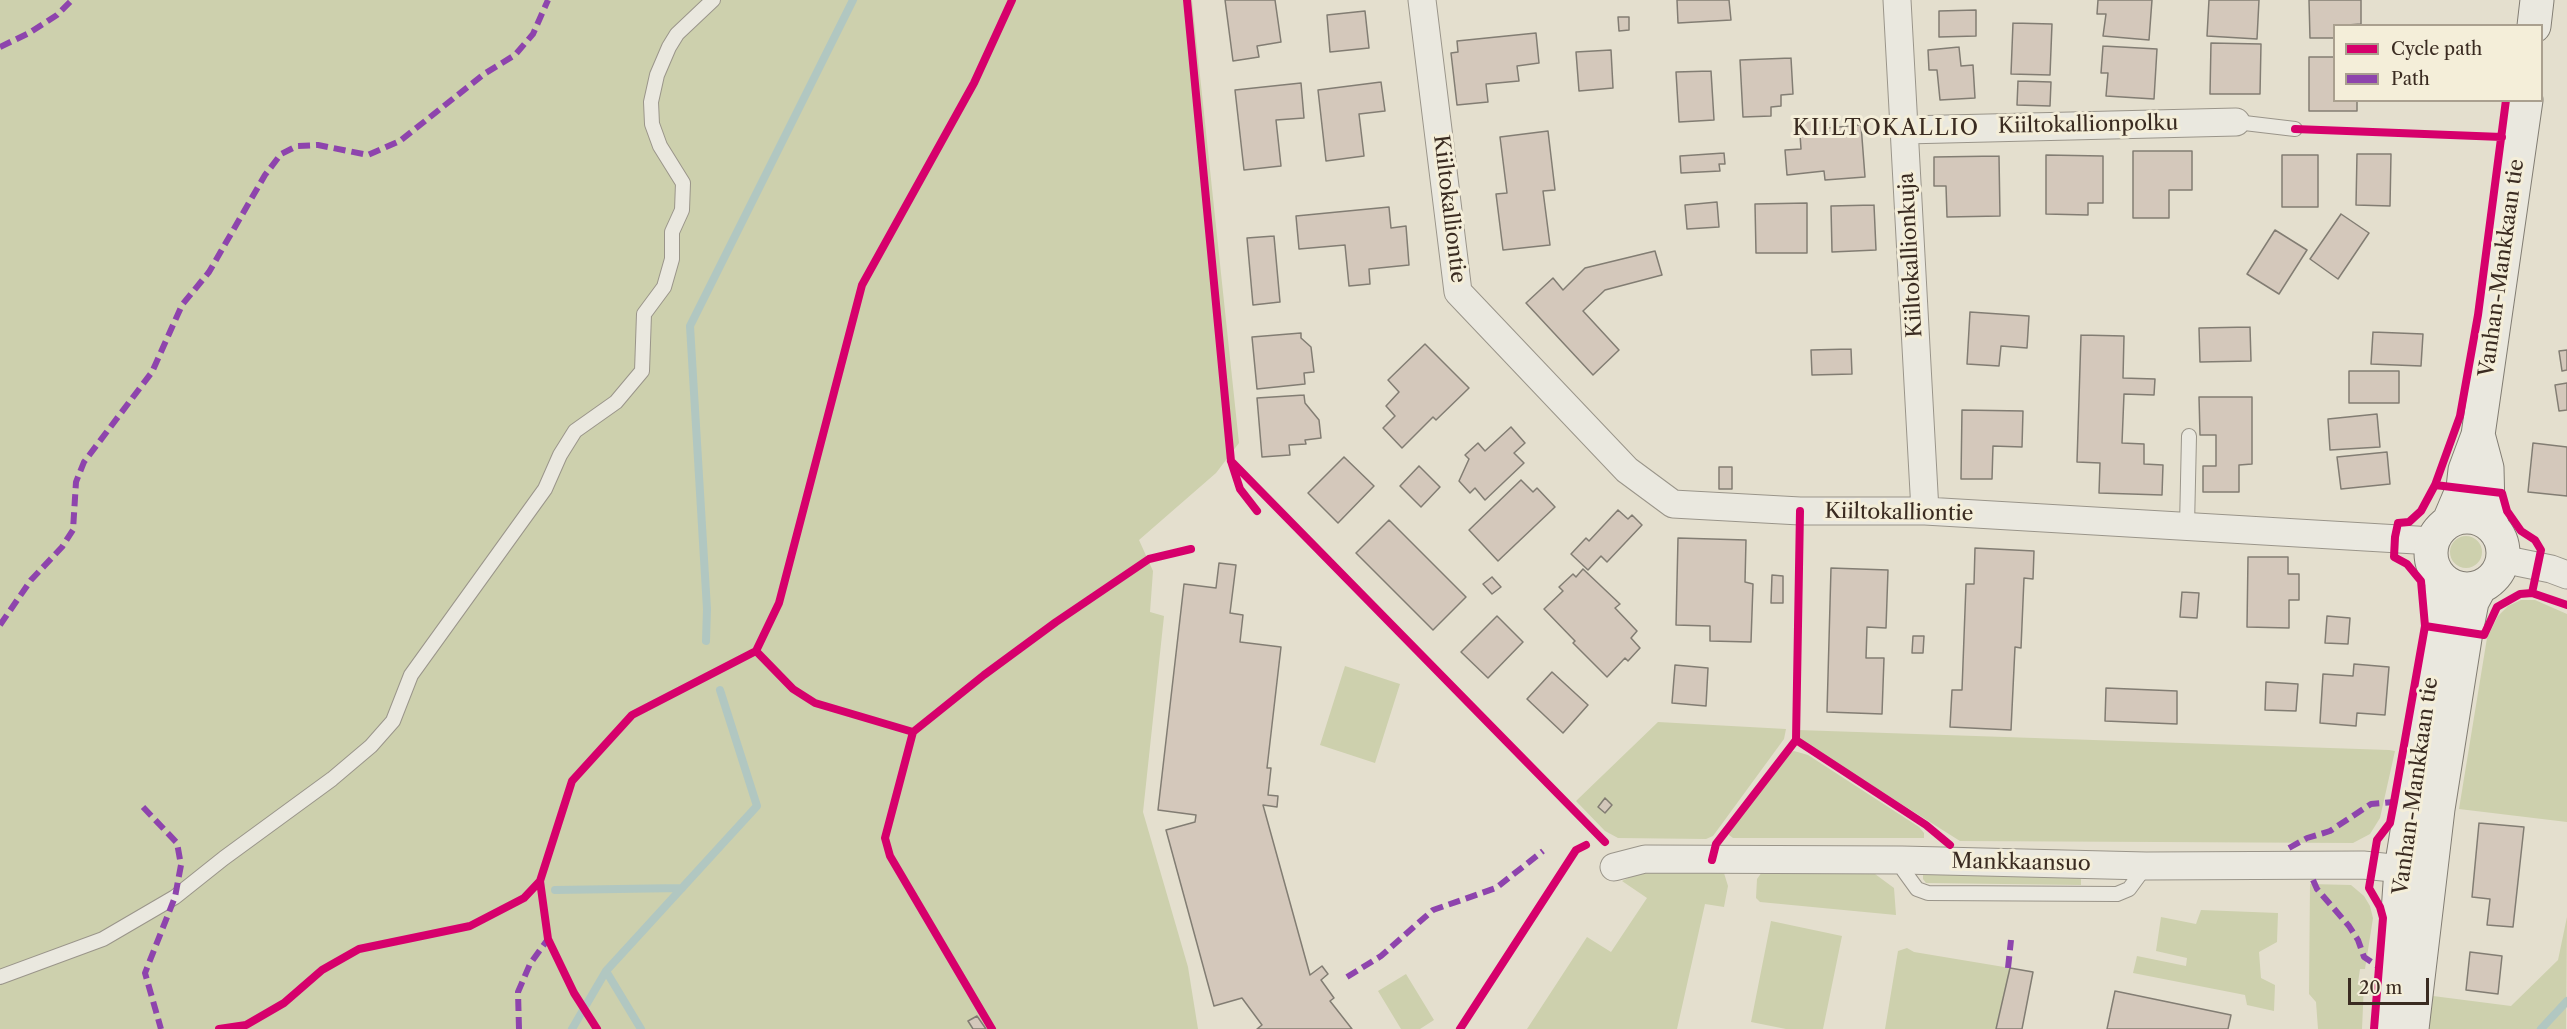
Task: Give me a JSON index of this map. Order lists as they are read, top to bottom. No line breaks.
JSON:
{"streets":{"main road":["Vanhan-Mankkaan tie"],"street":["Kiiltokallionpolku","Kiiltokalliontie","Kiiltokallionkuja","Mankkaansuo"]},"crossings":[["Kiiltokallionpolku","Kiiltokallionkuja"],["Kiiltokalliontie","Kiiltokallionkuja"],["Kiiltokalliontie","Vanhan-Mankkaan tie"],["Vanhan-Mankkaan tie","Mankkaansuo"]],"districts":["KIILTOKALLIO"],"legend":["Cycle path","Path"],"scale_bar":"20 m"}
